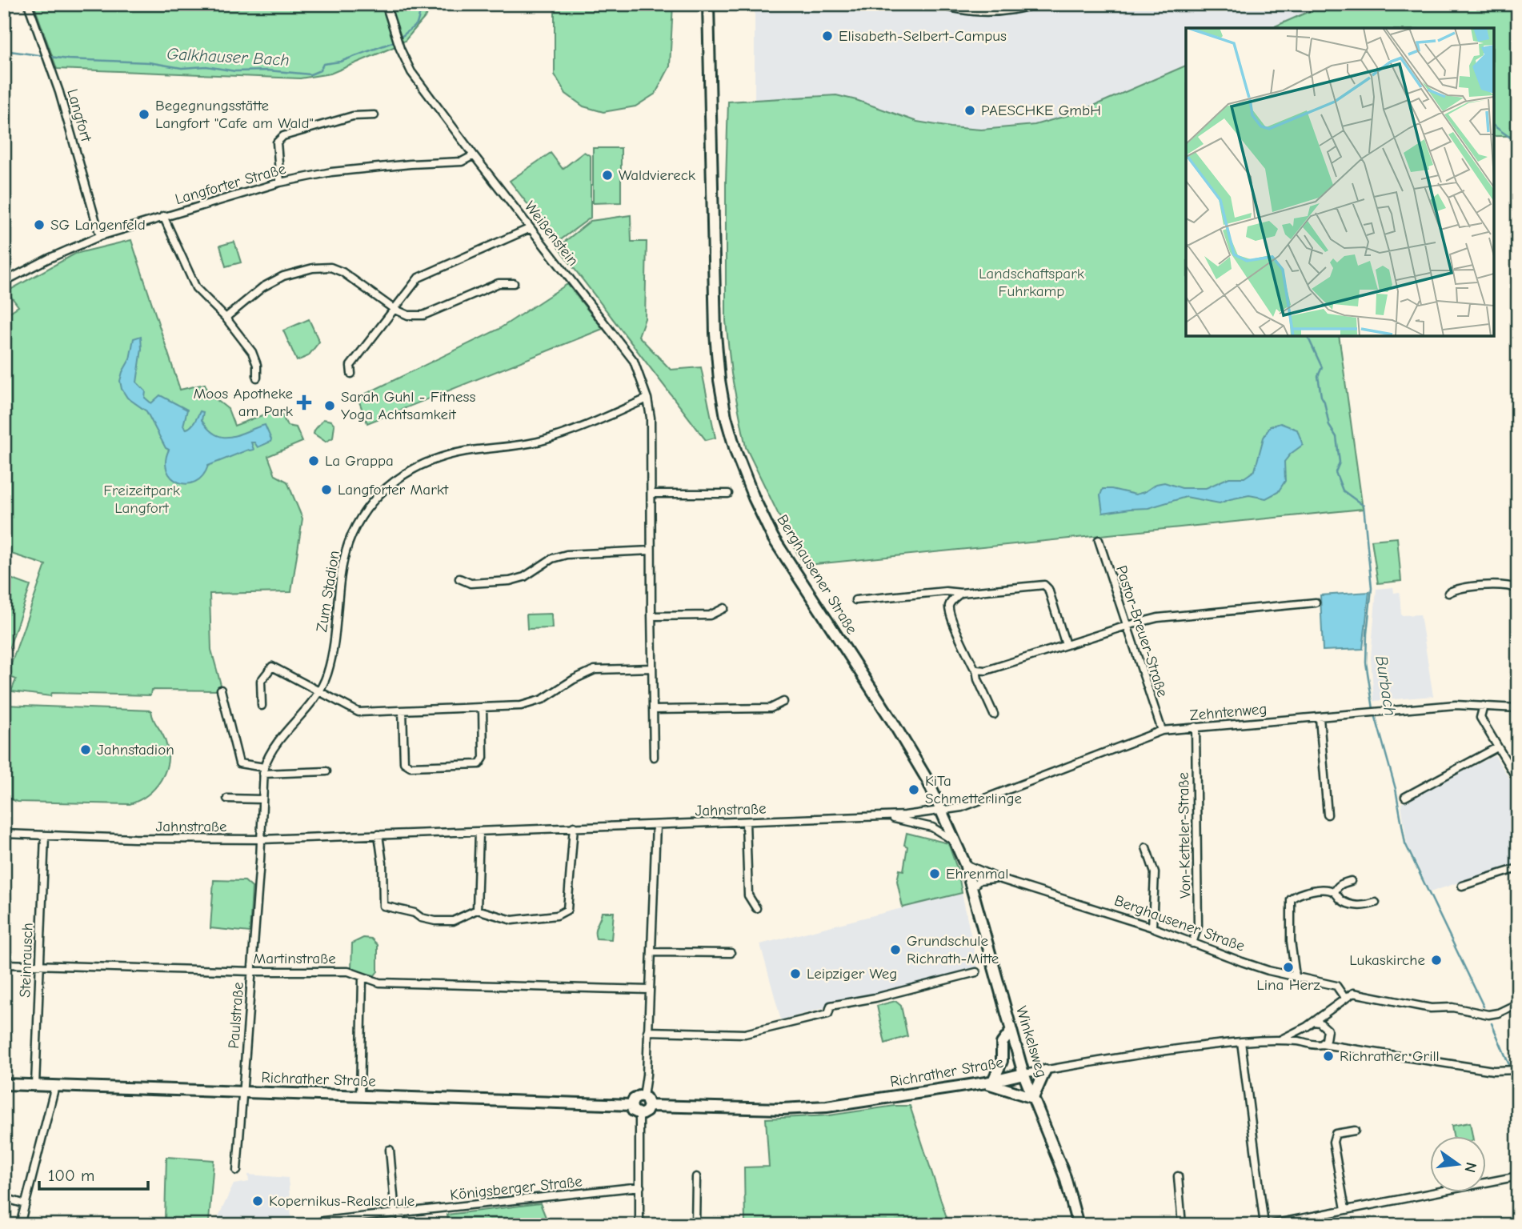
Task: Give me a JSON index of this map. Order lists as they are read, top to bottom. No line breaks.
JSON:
{"streets":{"main road":["Berghausener Straße","Winkelsweg","Richrather Straße"],"street":["Langfort","Langforter Straße","Weißenstein","Zum Stadion","Pastor-Breuer-Straße","Zehntenweg","Jahnstraße","Von-Ketteler-Straße","Martinstraße","Steinrausch","Paulstraße","Königsberger Straße"]},"crossings":[["Langfort","Langforter Straße"],["Langforter Straße","Weißenstein"],["Weißenstein","Zum Stadion"],["Berghausener Straße","Zehntenweg"],["Berghausener Straße","Jahnstraße"],["Berghausener Straße","Von-Ketteler-Straße"],["Berghausener Straße","Winkelsweg"],["Zum Stadion","Jahnstraße"],["Zum Stadion","Paulstraße"],["Pastor-Breuer-Straße","Zehntenweg"],["Zehntenweg","Jahnstraße"],["Zehntenweg","Von-Ketteler-Straße"],["Jahnstraße","Steinrausch"],["Jahnstraße","Paulstraße"],["Martinstraße","Steinrausch"],["Martinstraße","Paulstraße"],["Steinrausch","Richrather Straße"],["Paulstraße","Richrather Straße"],["Winkelsweg","Richrather Straße"]],"water":["Galkhauser Bach","Burbach"],"parks":["Landschaftspark Fuhrkamp","Freizeitpark Langfort"],"places":{"other":["Elisabeth-Selbert-Campus","PAESCHKE GmbH","Begegnungsstätte Langfort \"Cafe am Wald\"","Waldviereck","SG Langenfeld","Sarah Guhl - Fitness Yoga Achtsamkeit","La Grappa","Langforter Markt","Jahnstadion","KiTa Schmetterlinge","Ehrenmal","Grundschule Richrath-Mitte","Lukaskirche","Lina Herz","Leipziger Weg","Richrather Grill","Kopernikus-Realschule"],"health":["Moos Apotheke am Park"]},"scale_bar":"100 m","north":"right"}
